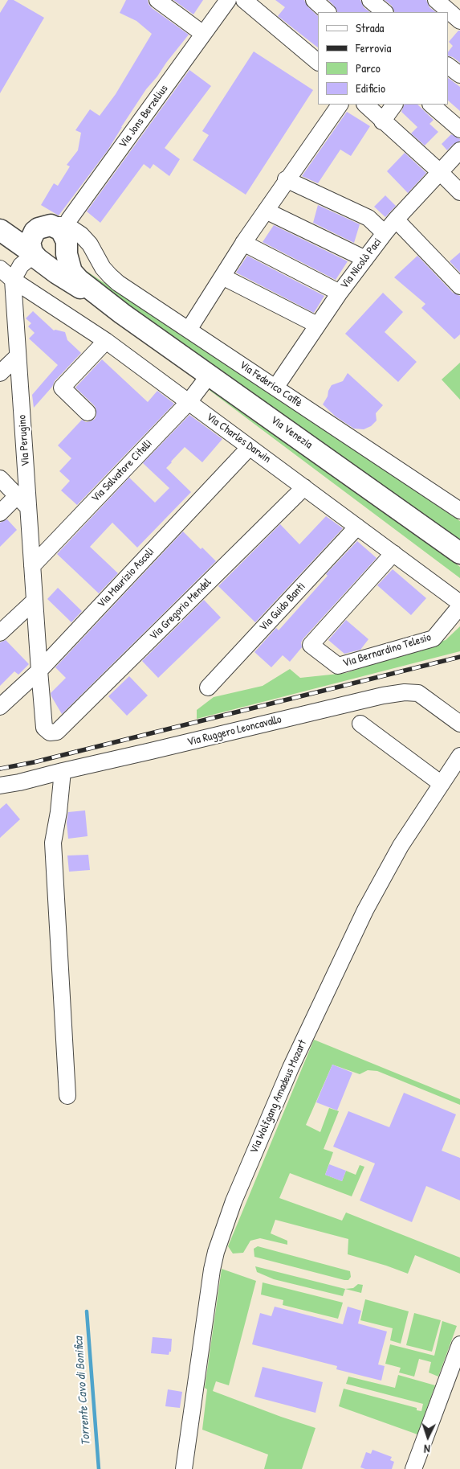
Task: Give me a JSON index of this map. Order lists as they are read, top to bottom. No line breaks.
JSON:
{"streets":{"main road":["Via Venezia"],"street":["Via Jons Berzelius","Via Nicolò Paci","Via Federico Caffè","Via Charles Darwin","Via Perugino","Via Salvatore Citelli","Via Maurizio Ascoli","Via Guido Banti","Via Gregorio Mendel","Via Bernardino Telesio","Via Ruggero Leoncavallo","Via Wolfgang Amadeus Mozart"]},"crossings":[["Via Jons Berzelius","Via Federico Caffè"],["Via Nicolò Paci","Via Federico Caffè"],["Via Venezia","Via Salvatore Citelli"],["Via Charles Darwin","Via Perugino"],["Via Charles Darwin","Via Salvatore Citelli"],["Via Charles Darwin","Via Maurizio Ascoli"],["Via Charles Darwin","Via Guido Banti"],["Via Charles Darwin","Via Gregorio Mendel"],["Via Charles Darwin","Via Bernardino Telesio"],["Via Perugino","Via Salvatore Citelli"],["Via Perugino","Via Maurizio Ascoli"],["Via Perugino","Via Gregorio Mendel"]],"water":["Torrente Cavo di Bonifica"],"legend":["Strada","Ferrovia","Parco","Edificio"],"north":"bottom"}
